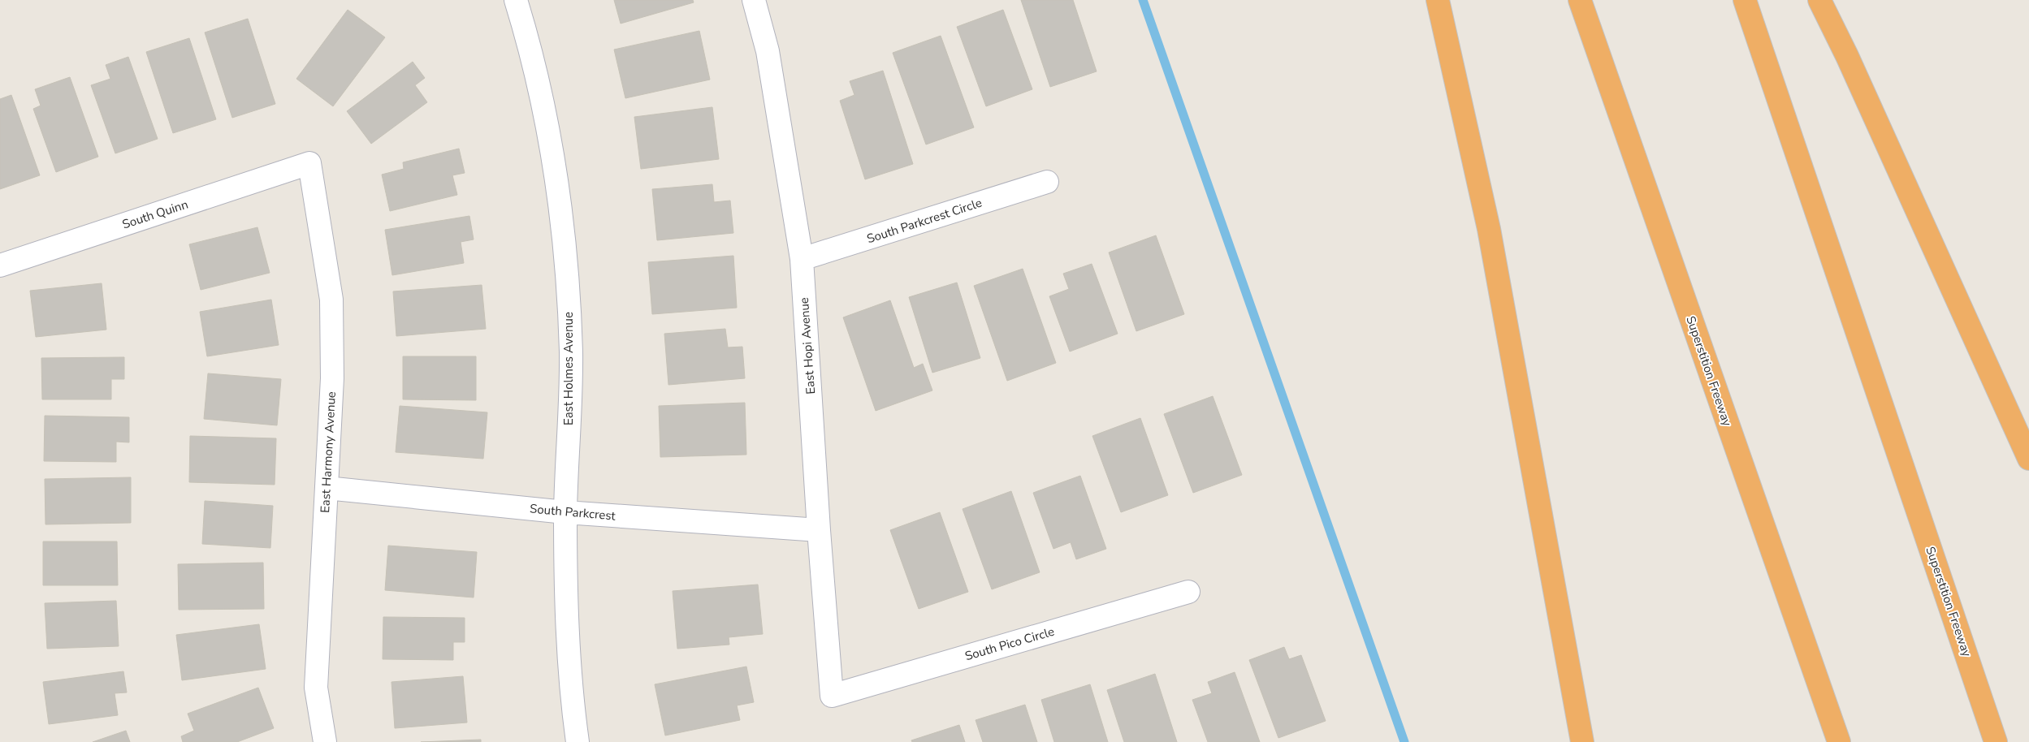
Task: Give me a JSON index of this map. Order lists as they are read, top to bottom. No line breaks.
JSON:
{"streets":{"highway":["Superstition Freeway"],"street":["South Quinn","South Parkcrest Circle","East Hopi Avenue","East Holmes Avenue","East Harmony Avenue","South Parkcrest","South Pico Circle"]},"crossings":[["South Quinn","East Harmony Avenue"],["South Parkcrest Circle","East Hopi Avenue"],["East Hopi Avenue","South Parkcrest"],["East Hopi Avenue","South Pico Circle"],["East Holmes Avenue","South Parkcrest"],["East Harmony Avenue","South Parkcrest"]]}
